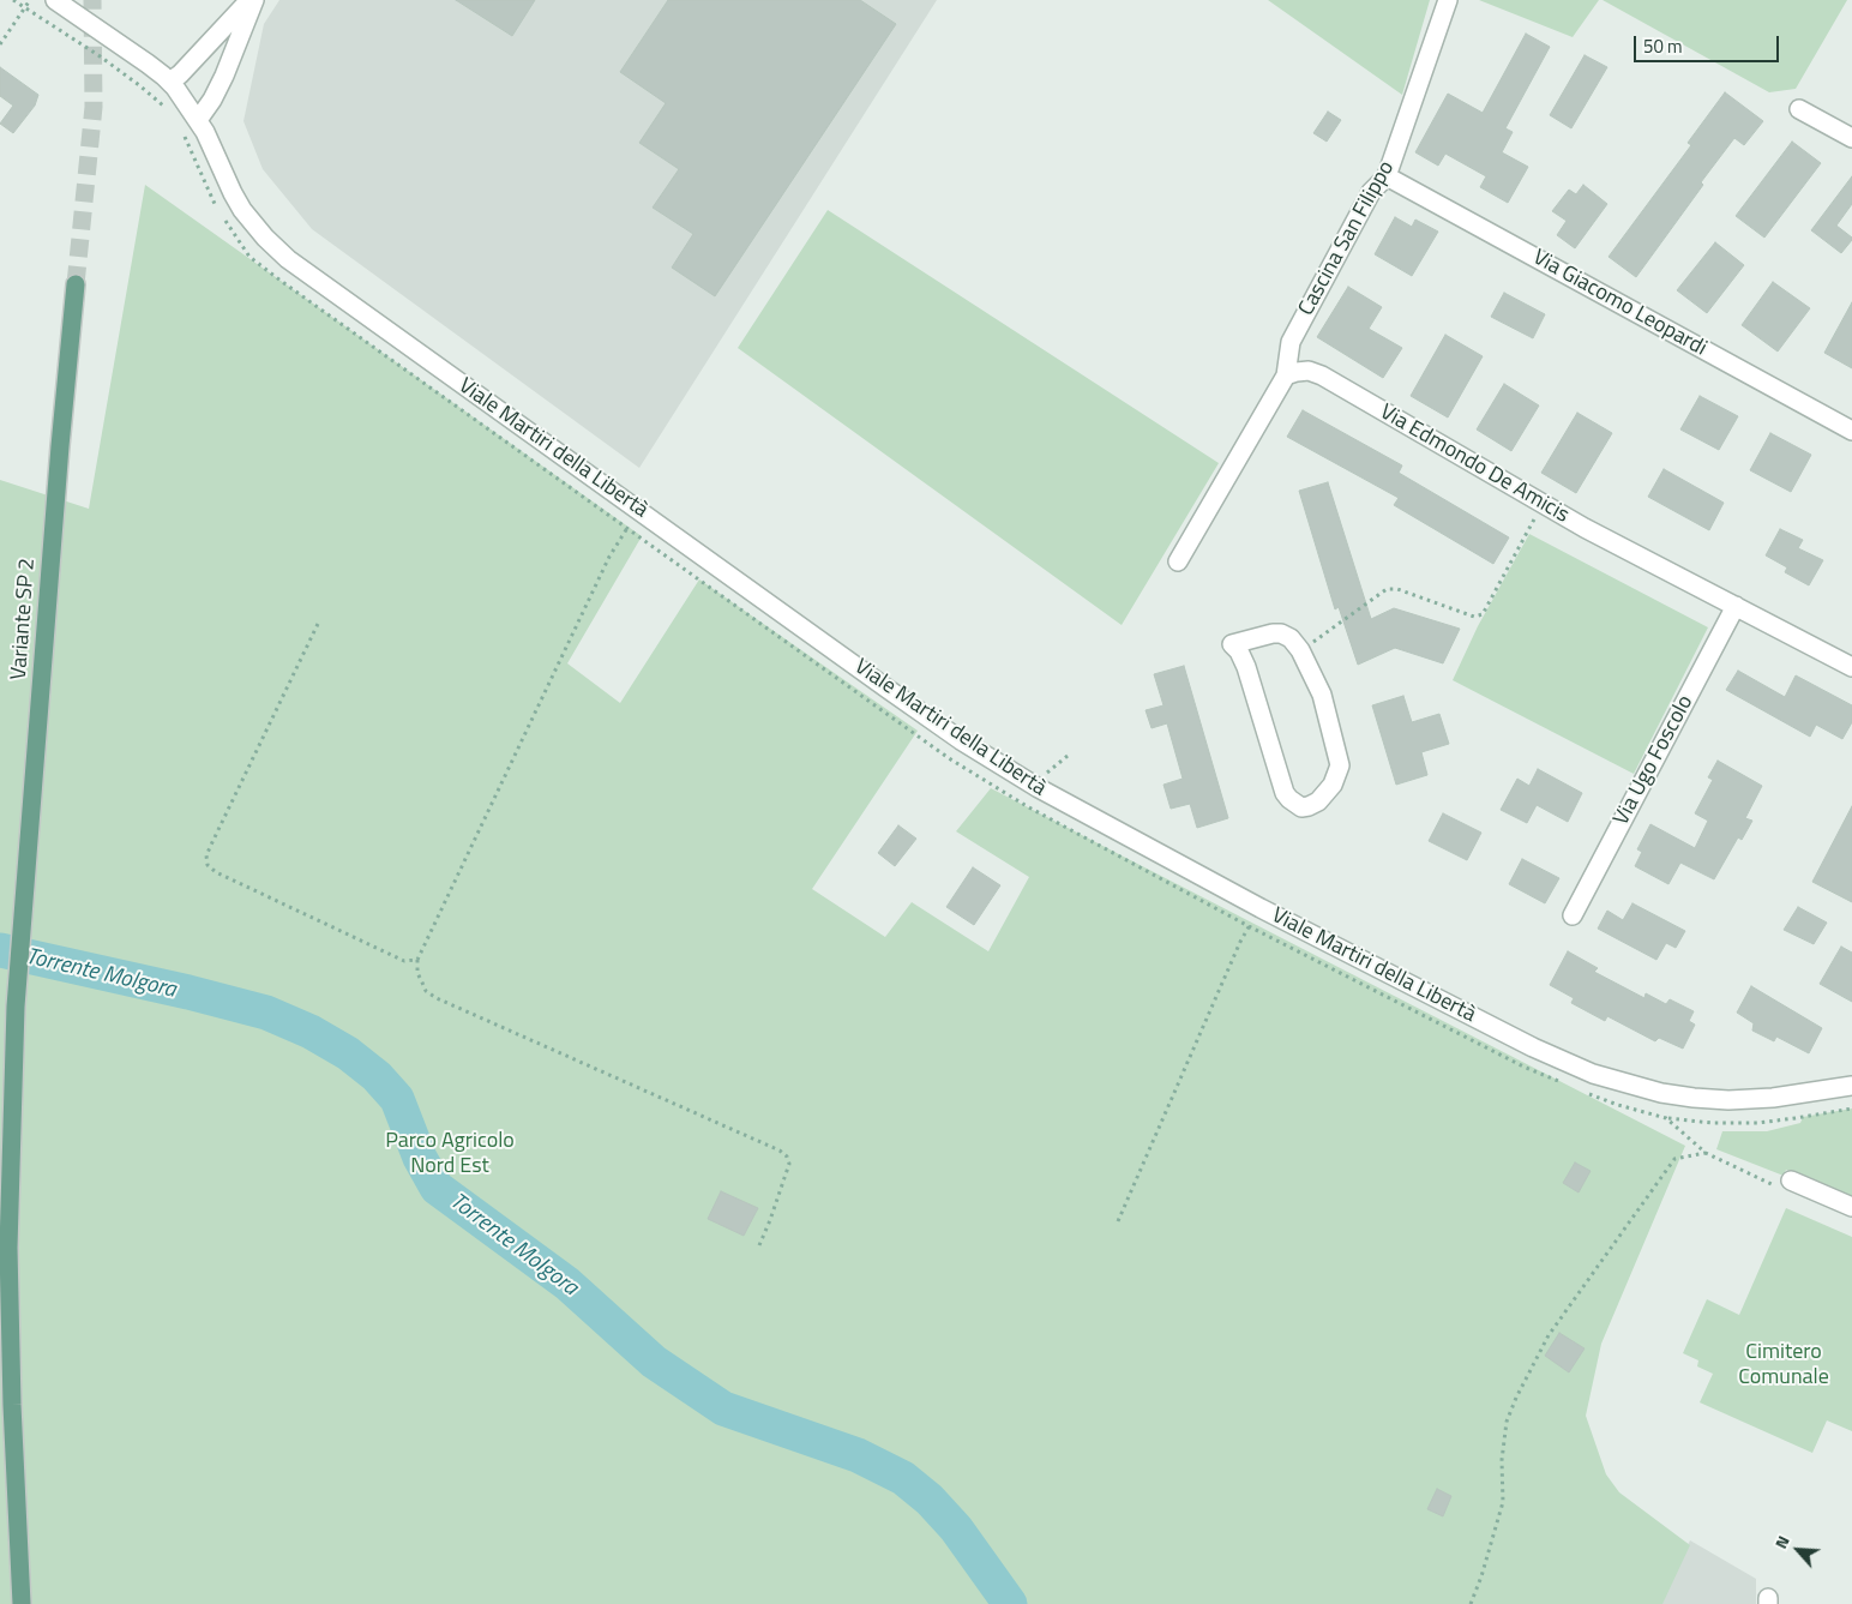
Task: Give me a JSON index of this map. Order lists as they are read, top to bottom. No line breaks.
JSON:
{"streets":{"main road":["Variante SP 2"],"street":["Cascina San Filippo","Via Giacomo Leopardi","Viale Martiri della Libertà","Via Edmondo De Amicis","Via Ugo Foscolo"]},"crossings":[["Cascina San Filippo","Via Giacomo Leopardi"],["Cascina San Filippo","Via Edmondo De Amicis"],["Via Edmondo De Amicis","Via Ugo Foscolo"]],"water":["Torrente Molgora"],"parks":["Parco Agricolo Nord Est","Cimitero Comunale"],"scale_bar":"50 m","north":"top left"}
